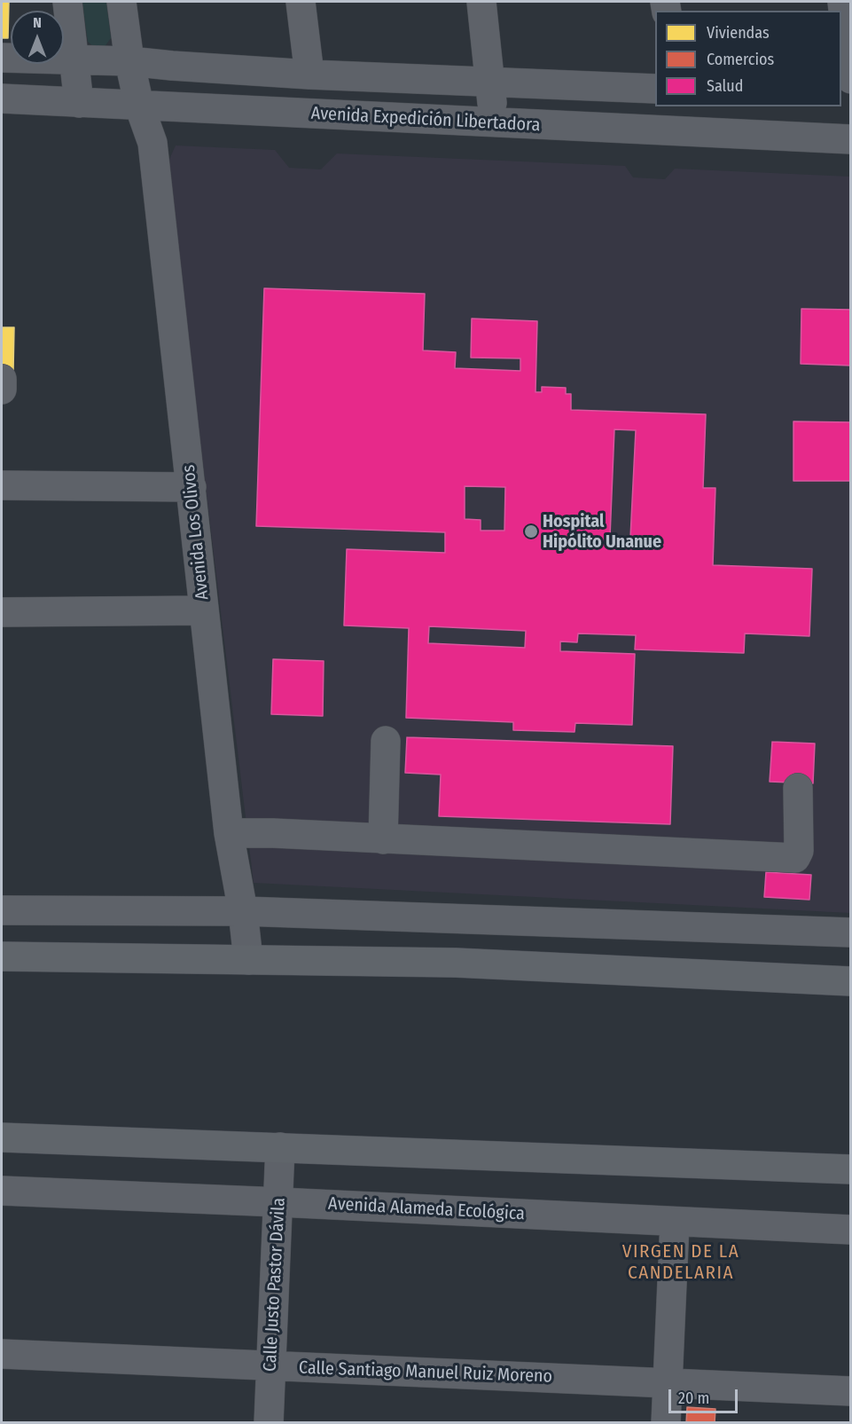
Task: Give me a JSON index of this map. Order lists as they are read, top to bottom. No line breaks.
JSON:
{"streets":{"street":["Avenida Expedición Libertadora","Avenida Los Olivos","Avenida Alameda Ecológica","Calle Justo Pastor Dávila","Calle Santiago Manuel Ruiz Moreno"]},"crossings":[["Avenida Expedición Libertadora","Avenida Los Olivos"],["Avenida Alameda Ecológica","Calle Justo Pastor Dávila"],["Calle Justo Pastor Dávila","Calle Santiago Manuel Ruiz Moreno"]],"districts":["VIRGEN DE LA CANDELARIA"],"places":["Hospital Hipólito Unanue"],"legend":["Viviendas","Comercios","Salud"],"scale_bar":"20 m","north":"top"}
